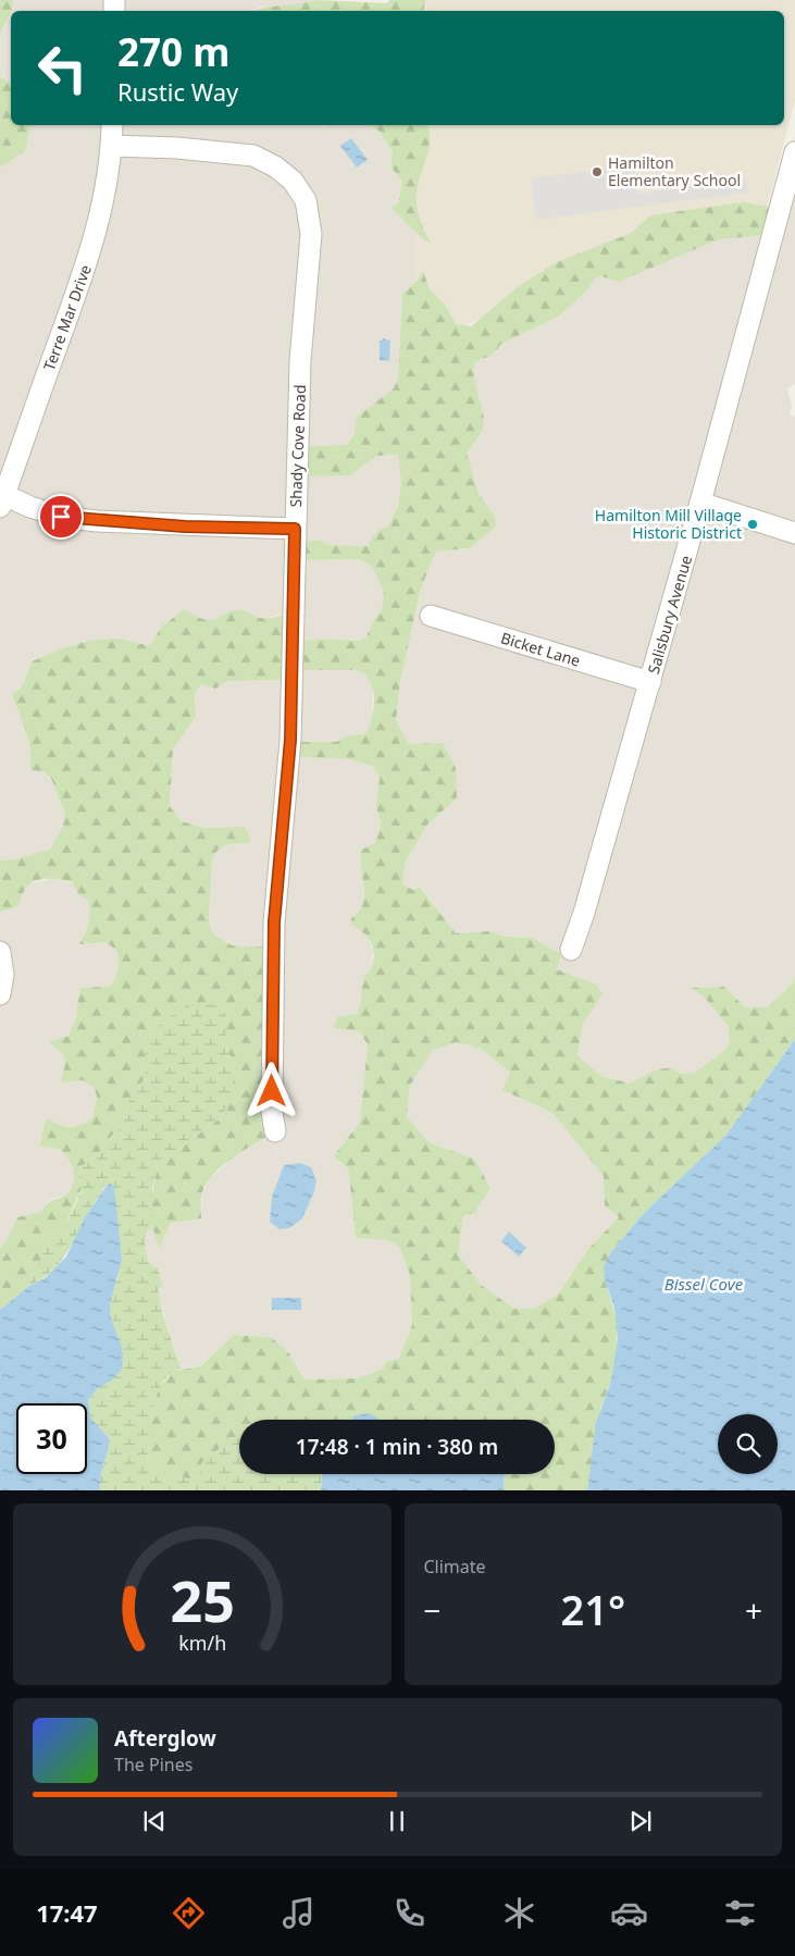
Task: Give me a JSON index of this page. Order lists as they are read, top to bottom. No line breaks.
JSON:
{"streets":{"street":["Terre Mar Drive","Shady Cove Road","Salisbury Avenue","Bicket Lane"]},"crossings":[["Terre Mar Drive","Shady Cove Road"],["Salisbury Avenue","Bicket Lane"]],"water":["Bissel Cove"],"places":["Hamilton Elementary School","Hamilton Mill Village Historic District"],"page":{"turn":["270 m","Rustic Way"],"limit":"30","trip":"17:48 · 1 min · 380 m","tile":"Climate","heat":["−","21°","+"],"song":["Afterglow","The Pines"],"tabs":"17:47","gauge":["25","km/h"]}}
